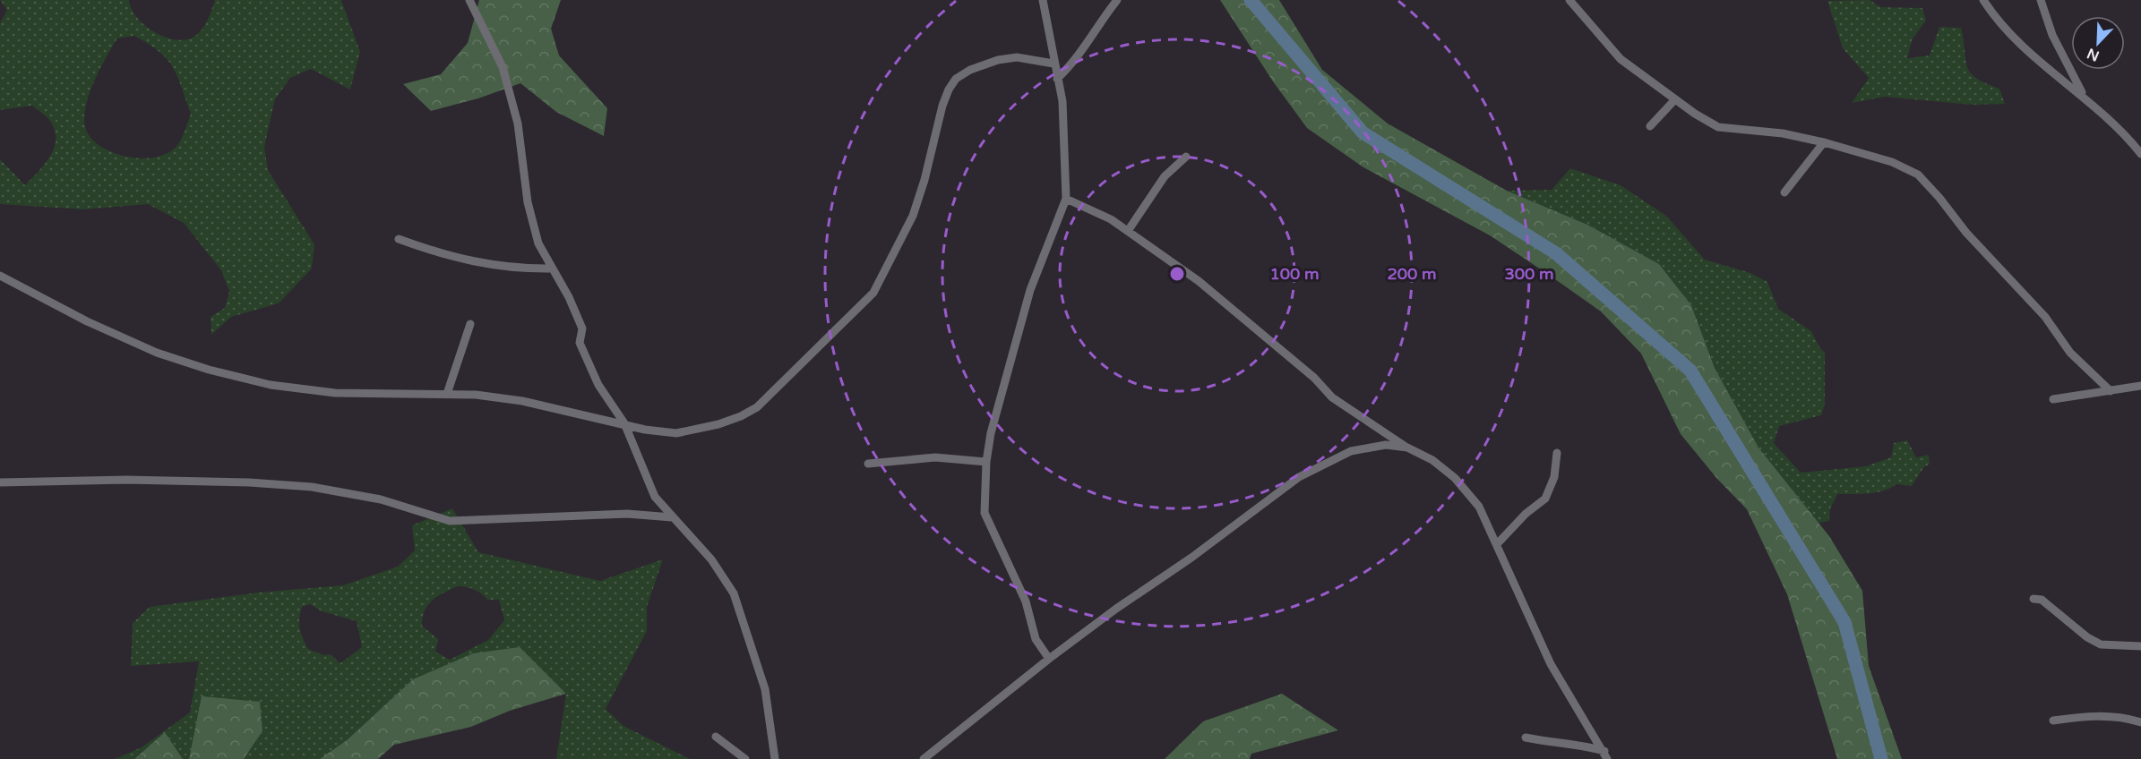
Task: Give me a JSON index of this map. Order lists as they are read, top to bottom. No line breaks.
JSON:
{"north":"bottom left","rings":["100 m","200 m","300 m"]}
